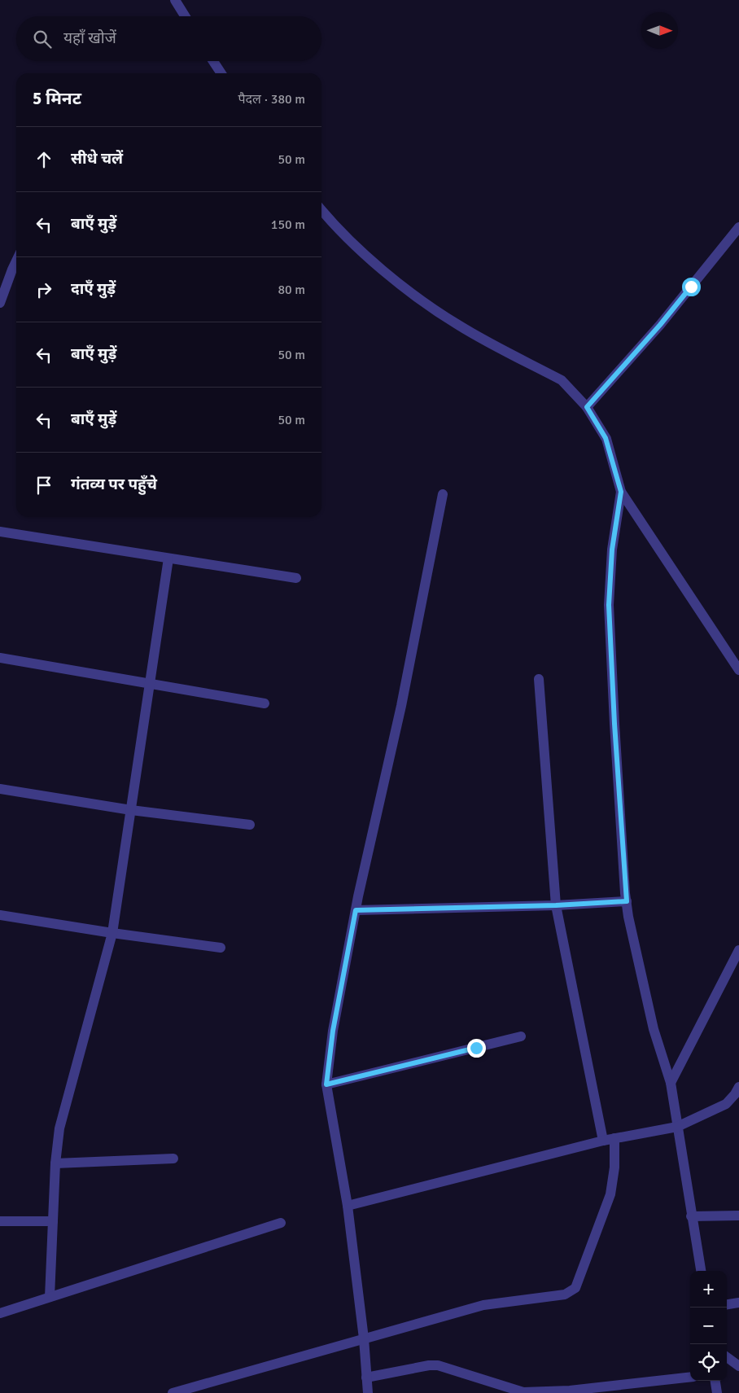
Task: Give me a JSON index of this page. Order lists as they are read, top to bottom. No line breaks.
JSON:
{"north":"right","page":{"search":"यहाँ खोजें","heading":["5 मिनट","पैदल · 380 m"],"list":[["सीधे चलें","50 m"],["बाएँ मुड़ें","150 m"],["दाएँ मुड़ें","80 m"],["बाएँ मुड़ें","50 m"],["बाएँ मुड़ें","50 m"],"गंतव्य पर पहुँचे"],"map_buttons":["+","−"]}}
